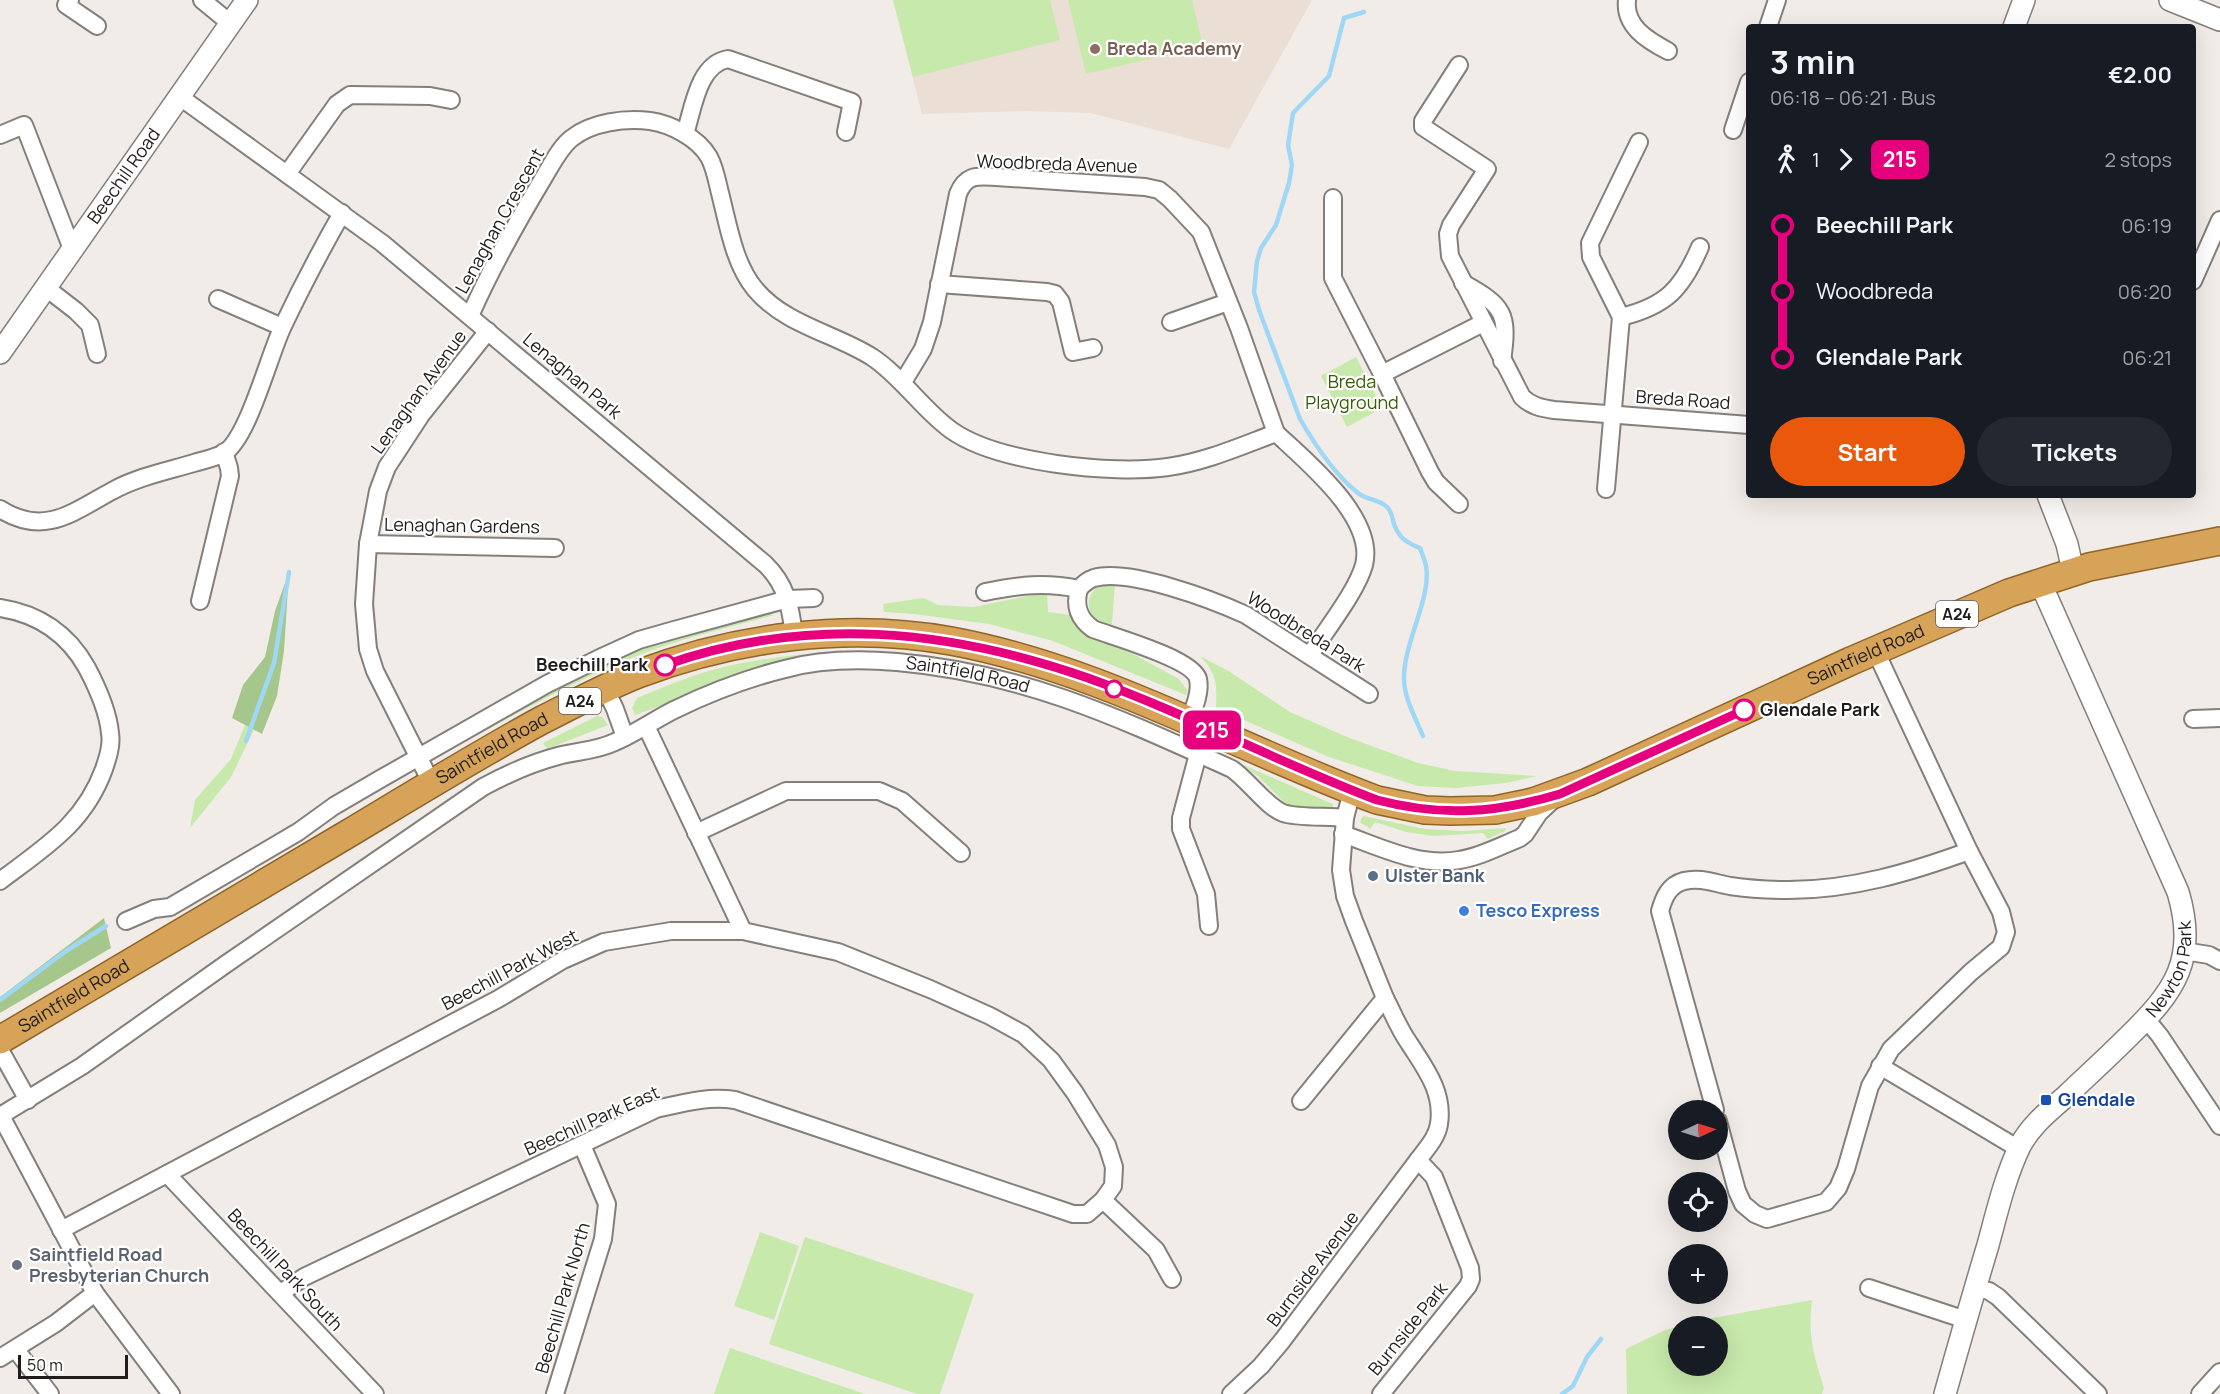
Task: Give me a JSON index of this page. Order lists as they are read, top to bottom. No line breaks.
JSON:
{"streets":{"highway":["A24","Saintfield Road"],"street":["Woodbreda Avenue","Beechill Road","Lenaghan Crescent","Lenaghan Park","Lenaghan Avenue","Breda Road","Lenaghan Gardens","Woodbreda Park","Newton Park","Beechill Park West","Beechill Park East","Burnside Avenue","Beechill Park South","Beechill Park North","Burnside Park"]},"crossings":[["Woodbreda Avenue","Lenaghan Crescent"],["Beechill Road","Lenaghan Park"],["Lenaghan Crescent","Lenaghan Park"],["Lenaghan Park","Lenaghan Avenue"],["Lenaghan Park","Saintfield Road"],["Lenaghan Avenue","Lenaghan Gardens"],["Lenaghan Avenue","Saintfield Road"],["Saintfield Road","Newton Park"],["Beechill Park West","Beechill Park East"],["Beechill Park West","Beechill Park South"],["Beechill Park East","Beechill Park South"],["Beechill Park East","Beechill Park North"],["Burnside Avenue","Burnside Park"]],"parks":["Breda Playground"],"places":{"other":["Breda Academy","Beechill Park","Glendale Park","Ulster Bank","Tesco Express","Saintfield Road Presbyterian Church"],"transit":["Glendale"]},"lines":["bus line 215"],"scale_bar":"50 m","north":"right","page":{"on_map":"215","heading":["3 min","06:18 – 06:21 · Bus","€2.00"],"legs":["1","215","2 stops"],"list":[{"name":"Beechill Park","value":"06:19"},{"name":"Woodbreda","value":"06:20"},{"name":"Glendale Park","value":"06:21"}],"buttons":["Start","Tickets"],"map_buttons":["+","−"],"scale":"50 m"}}
